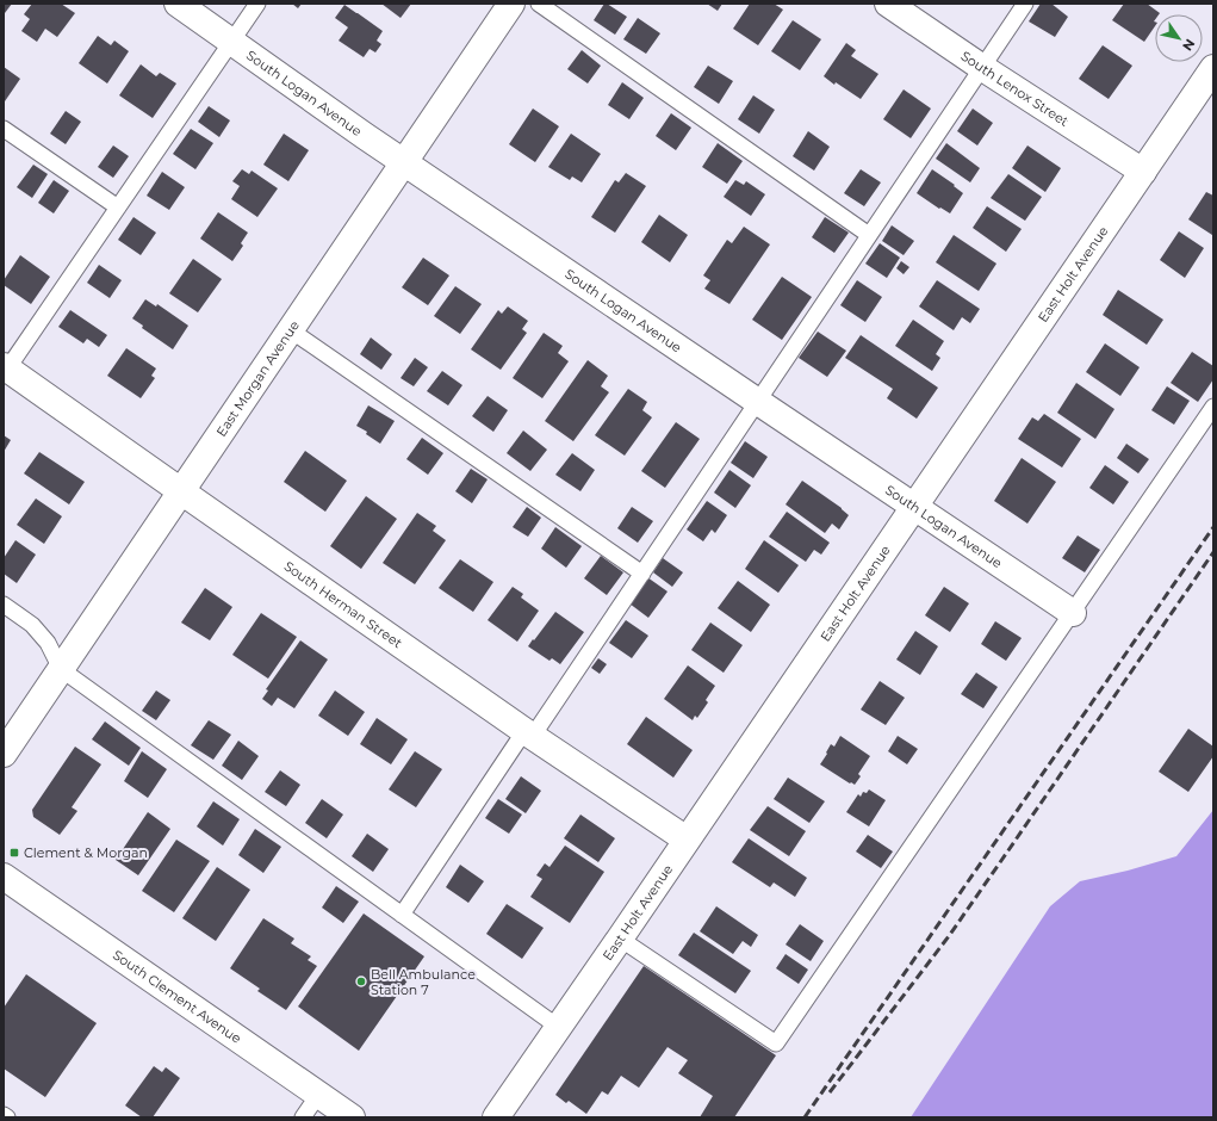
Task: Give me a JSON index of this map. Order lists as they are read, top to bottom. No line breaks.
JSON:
{"streets":{"street":["South Lenox Street","South Logan Avenue","East Holt Avenue","East Morgan Avenue","South Herman Street","South Clement Avenue"]},"crossings":[["South Lenox Street","East Holt Avenue"],["South Logan Avenue","East Holt Avenue"],["South Logan Avenue","East Morgan Avenue"],["East Holt Avenue","South Herman Street"],["East Morgan Avenue","South Herman Street"]],"places":{"transit":["Clement & Morgan"],"other":["Bell Ambulance Station 7"]},"north":"bottom right"}
